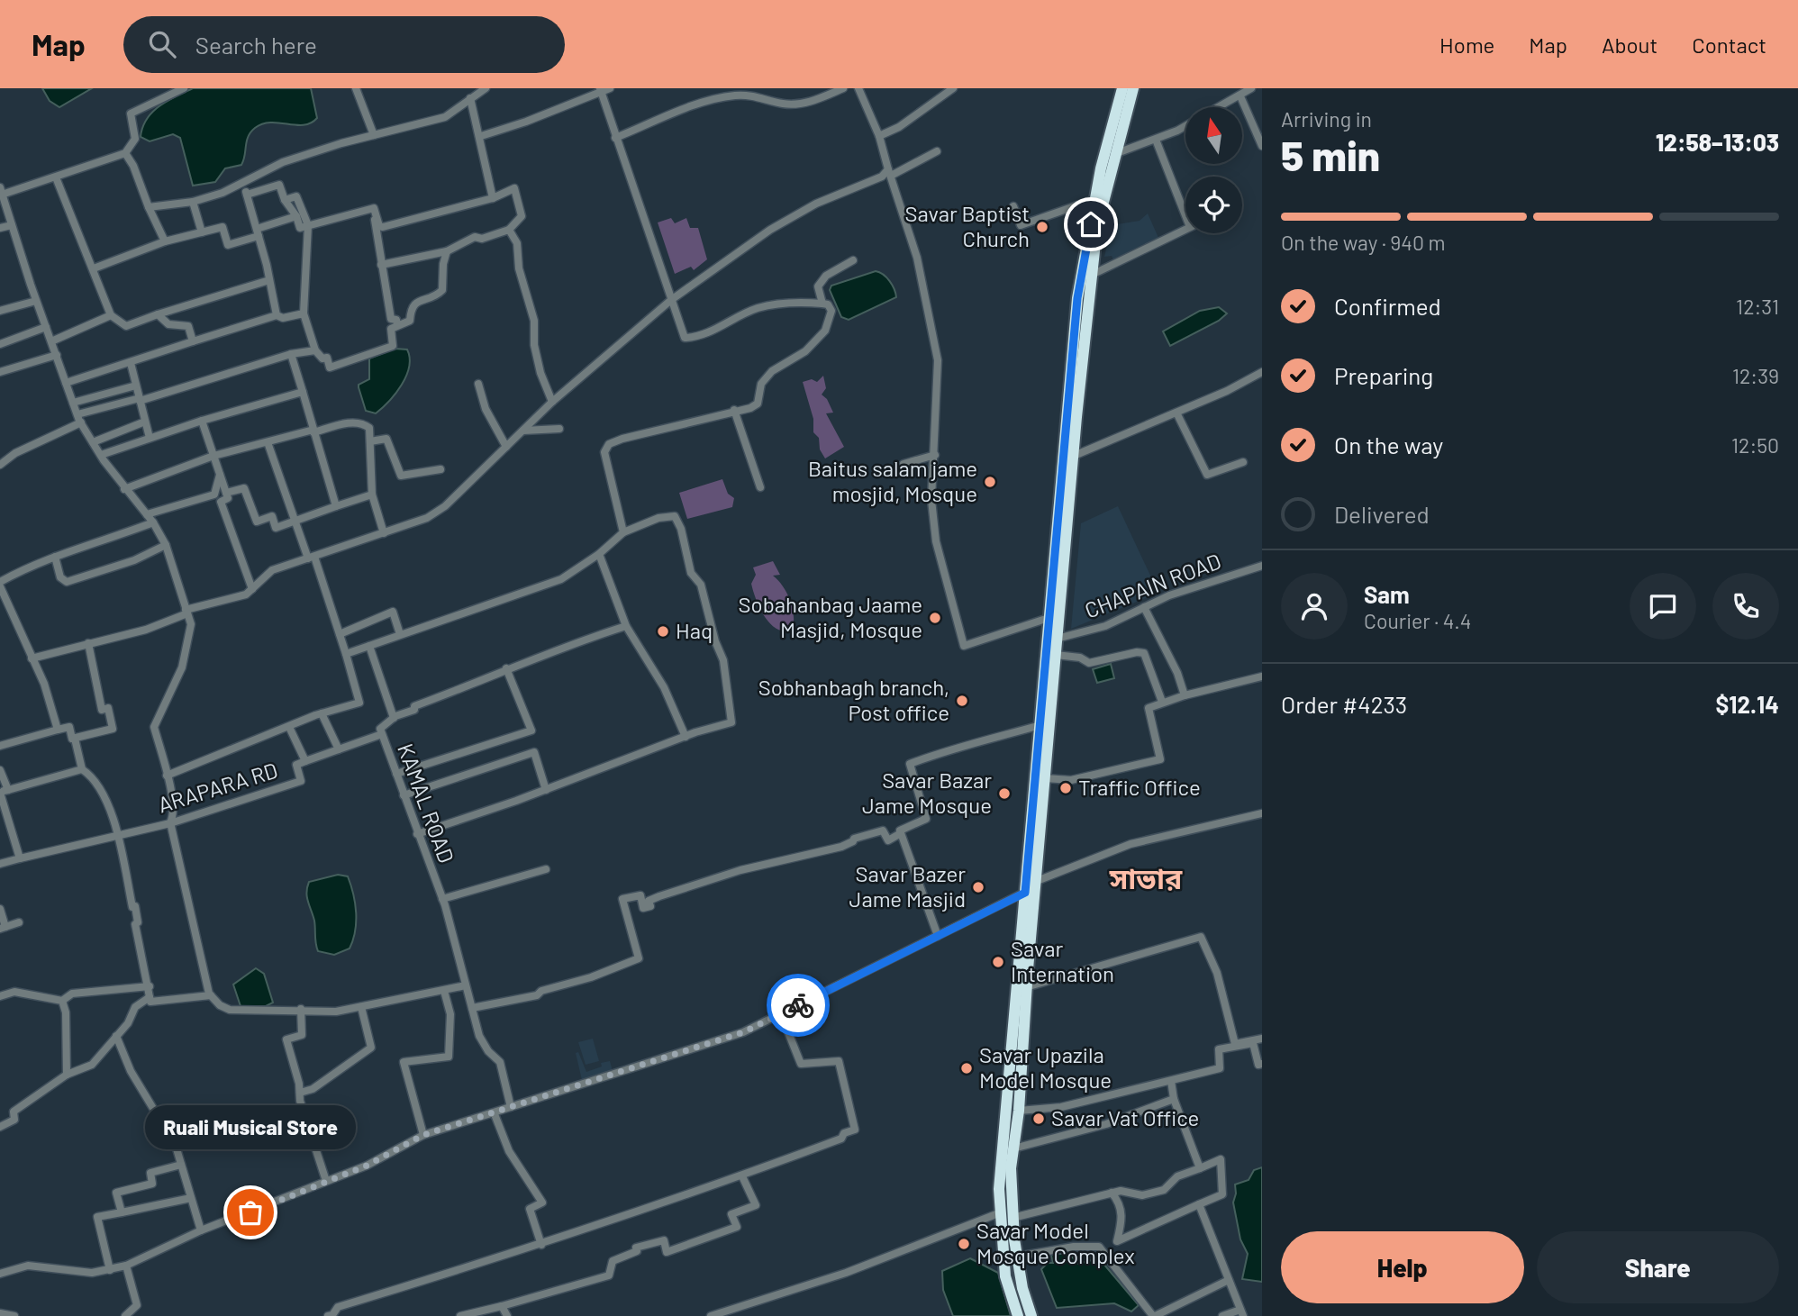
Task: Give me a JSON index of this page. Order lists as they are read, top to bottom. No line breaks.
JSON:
{"streets":{"street":["CHAPAIN ROAD","ARAPARA RD","KAMAL ROAD"]},"districts":["সাভার"],"places":["Savar Baptist Church","Baitus salam jame mosjid, Mosque","Sobahanbag Jaame Masjid, Mosque","Haq","Sobhanbagh branch, Post office","Traffic Office","Savar Bazar Jame Mosque","Savar Bazer Jame Masjid","Savar Internation","Savar Upazila Model Mosque","Savar Vat Office","Ruali Musical Store","Savar Model Mosque Complex"],"north":"top","page":{"header":"Map","search":"Search here","nav":["Home","Map","About","Contact"],"heading":["5 min","Arriving in","12:58–13:03"],"panel":["Sam","Courier · 4.4","Order #4233","$12.14"],"bar":"On the way · 940 m","list":[["Confirmed","12:31"],["Preparing","12:39"],["On the way","12:50"],"Delivered"],"bubble":"Ruali Musical Store","buttons":["Help","Share"]}}
